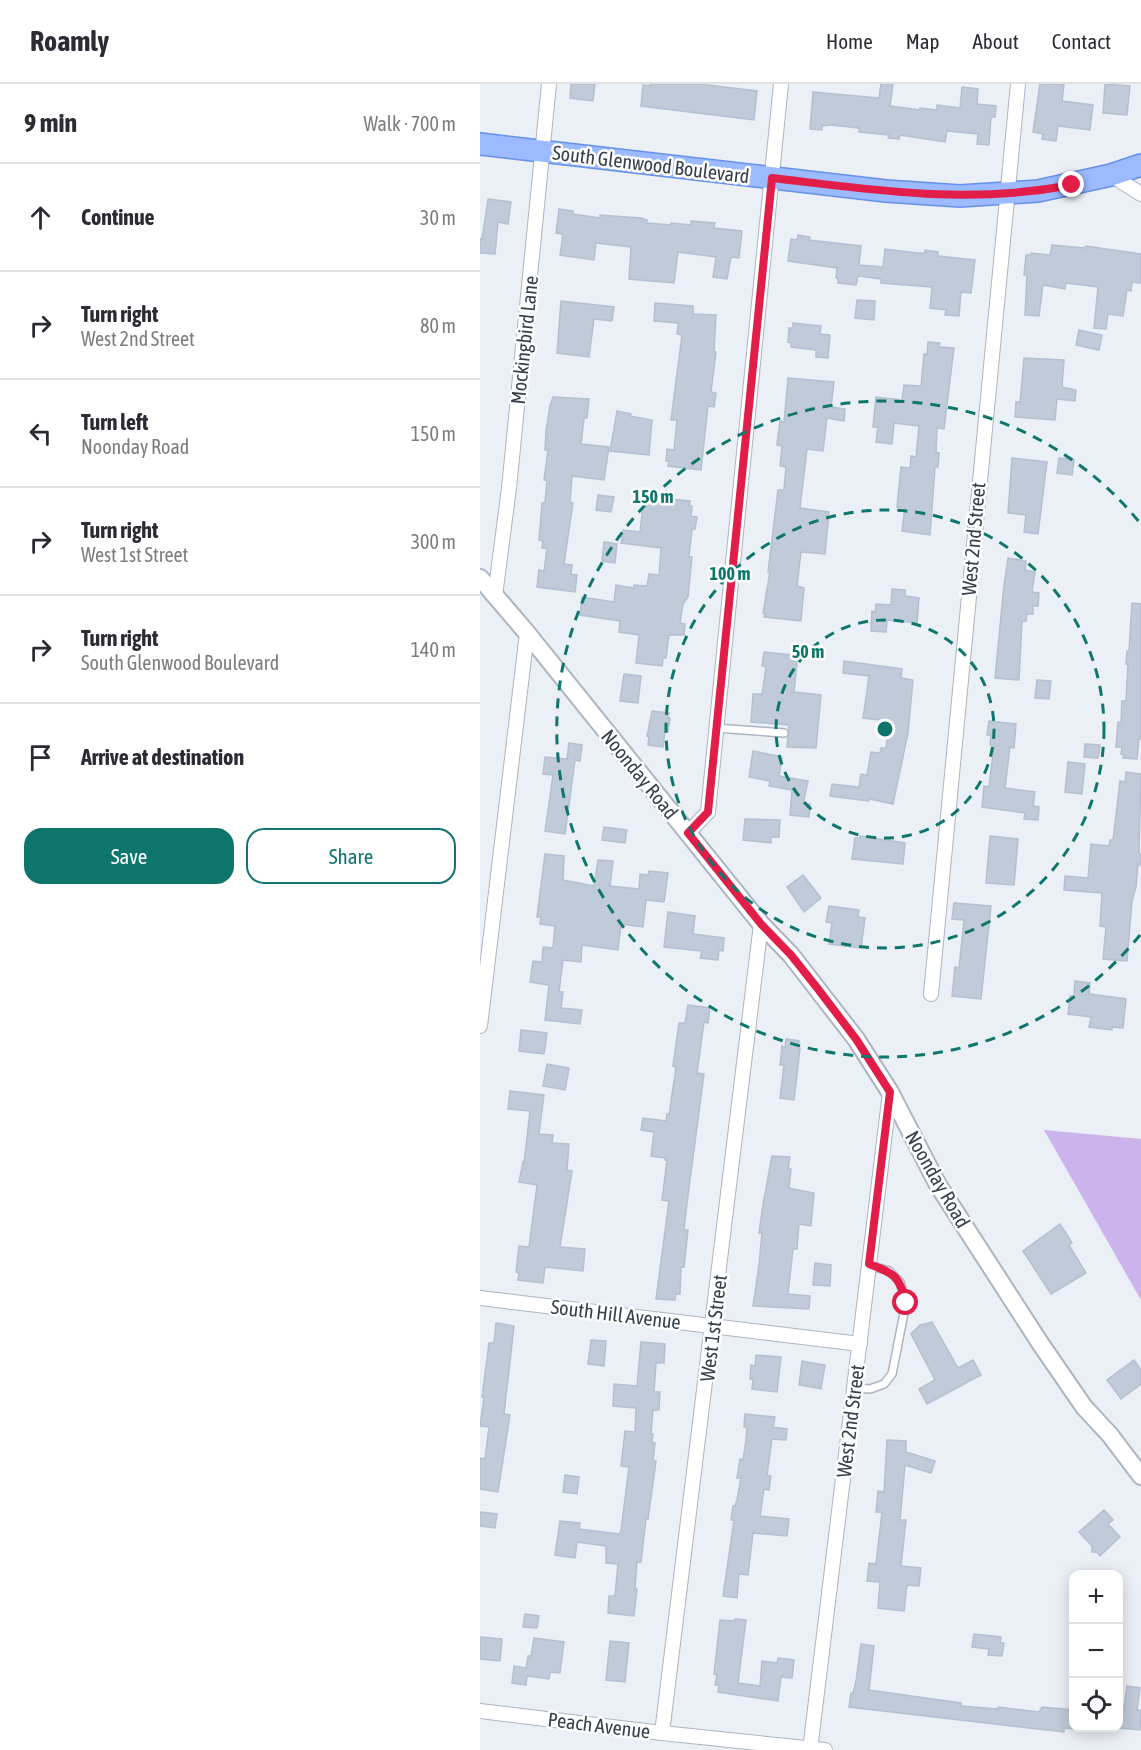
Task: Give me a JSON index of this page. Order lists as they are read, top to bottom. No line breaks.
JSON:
{"streets":{"main road":["South Glenwood Boulevard"],"street":["Mockingbird Lane","West 2nd Street","Noonday Road","South Hill Avenue","West 1st Street","Peach Avenue"]},"crossings":[["South Glenwood Boulevard","Mockingbird Lane"],["South Glenwood Boulevard","West 2nd Street"],["Mockingbird Lane","Noonday Road"],["West 2nd Street","Noonday Road"],["West 2nd Street","South Hill Avenue"],["West 2nd Street","Peach Avenue"],["Noonday Road","West 1st Street"],["South Hill Avenue","West 1st Street"],["West 1st Street","Peach Avenue"]],"page":{"header":"Roamly","nav":["Home","Map","About","Contact"],"heading":["9 min","Walk · 700 m"],"list":[["Continue","30 m"],["Turn right","West 2nd Street","80 m"],["Turn left","Noonday Road","150 m"],["Turn right","West 1st Street","300 m"],["Turn right","South Glenwood Boulevard","140 m"],"Arrive at destination"],"buttons":["Save","Share"],"map_buttons":["+","−"]},"rings":["150 m","100 m","50 m"]}
